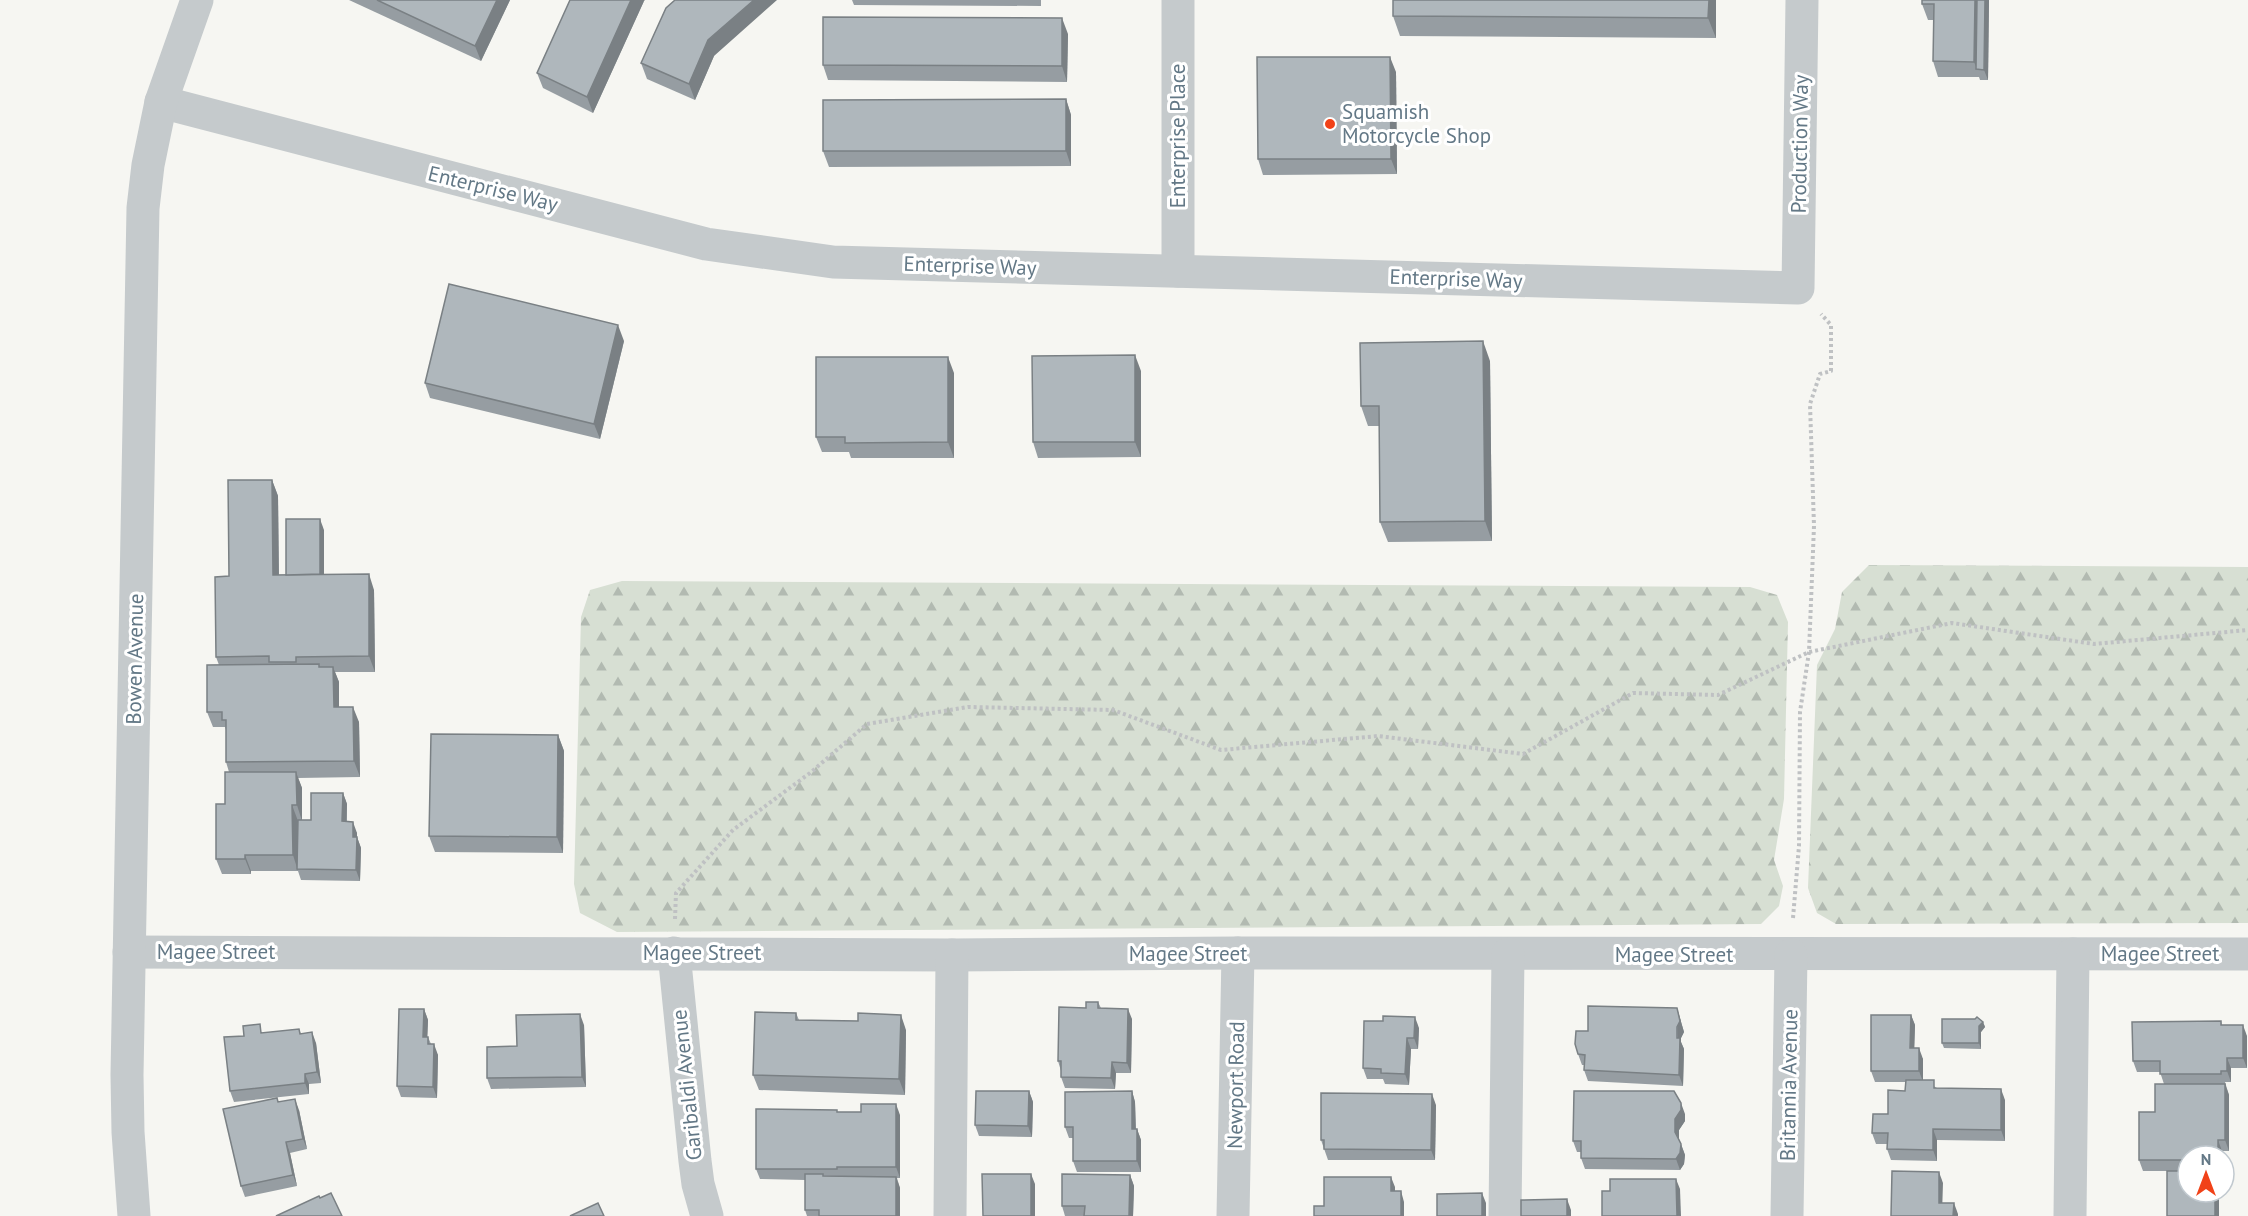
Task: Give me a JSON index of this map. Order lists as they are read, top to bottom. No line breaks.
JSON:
{"streets":{"street":["Enterprise Place","Production Way","Enterprise Way","Bowen Avenue","Magee Street","Garibaldi Avenue","Newport Road","Britannia Avenue"]},"crossings":[["Enterprise Place","Enterprise Way"],["Production Way","Enterprise Way"],["Enterprise Way","Bowen Avenue"],["Bowen Avenue","Magee Street"],["Magee Street","Garibaldi Avenue"],["Magee Street","Newport Road"],["Magee Street","Britannia Avenue"]],"places":["Squamish Motorcycle Shop"],"north":"top"}
